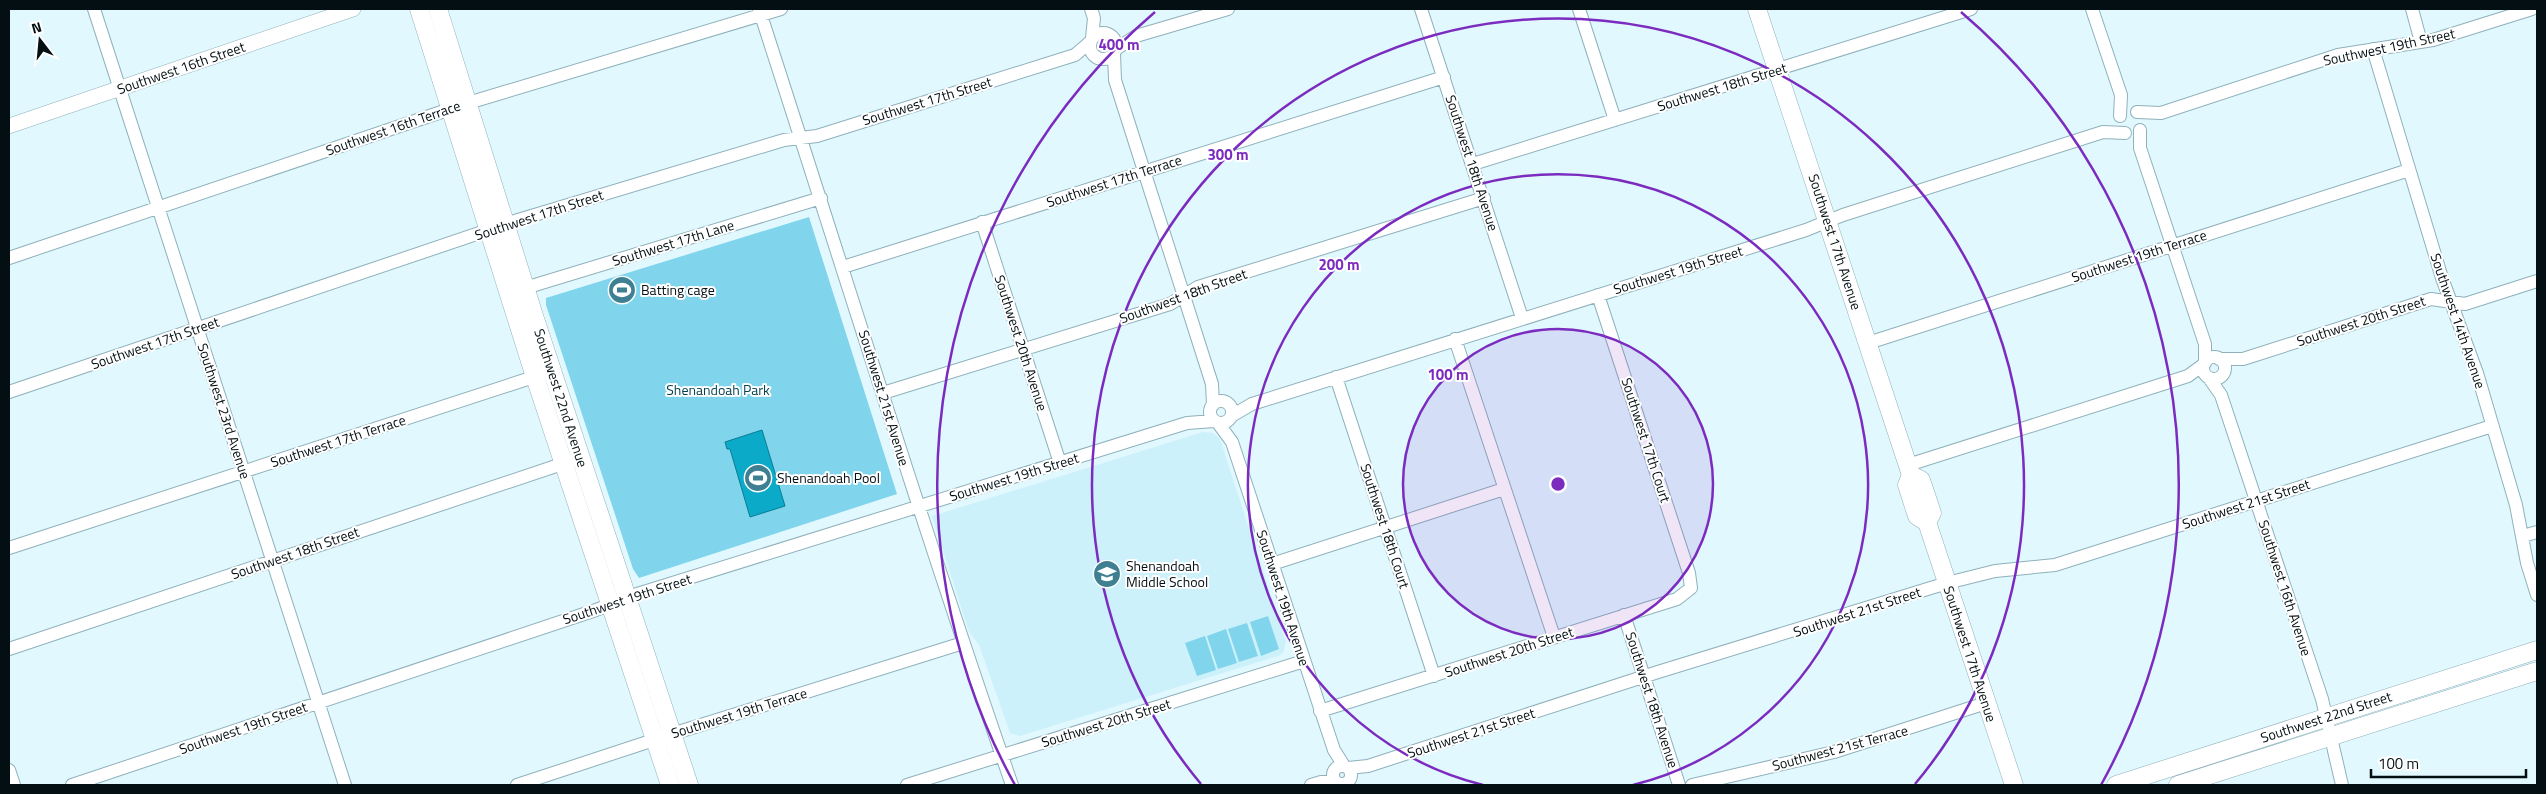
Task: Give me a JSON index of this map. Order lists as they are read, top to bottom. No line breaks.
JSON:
{"streets":{"main road":["Southwest 17th Avenue","Southwest 22nd Avenue","Southwest 22nd Street"],"street":["Southwest 19th Street","Southwest 16th Street","Southwest 18th Street","Southwest 17th Street","Southwest 16th Terrace","Southwest 18th Avenue","Southwest 17th Terrace","Southwest 17th Lane","Southwest 19th Terrace","Southwest 20th Street","Southwest 14th Avenue","Southwest 20th Avenue","Southwest 21st Avenue","Southwest 23rd Avenue","Southwest 17th Court","Southwest 21st Street","Southwest 18th Court","Southwest 16th Avenue","Southwest 19th Avenue","Southwest 21st Terrace"]},"crossings":[["Southwest 19th Street","Southwest 18th Avenue"],["Southwest 19th Street","Southwest 17th Avenue"],["Southwest 19th Street","Southwest 14th Avenue"],["Southwest 19th Street","Southwest 20th Avenue"],["Southwest 19th Street","Southwest 22nd Avenue"],["Southwest 19th Street","Southwest 21st Avenue"],["Southwest 19th Street","Southwest 23rd Avenue"],["Southwest 19th Street","Southwest 17th Court"],["Southwest 19th Street","Southwest 18th Court"],["Southwest 19th Street","Southwest 19th Avenue"],["Southwest 16th Street","Southwest 23rd Avenue"],["Southwest 18th Street","Southwest 18th Avenue"],["Southwest 18th Street","Southwest 17th Avenue"],["Southwest 18th Street","Southwest 20th Avenue"],["Southwest 18th Street","Southwest 22nd Avenue"],["Southwest 18th Street","Southwest 21st Avenue"],["Southwest 18th Street","Southwest 23rd Avenue"],["Southwest 18th Street","Southwest 19th Avenue"],["Southwest 17th Street","Southwest 22nd Avenue"],["Southwest 17th Street","Southwest 21st Avenue"],["Southwest 17th Street","Southwest 23rd Avenue"],["Southwest 17th Street","Southwest 19th Avenue"],["Southwest 16th Terrace","Southwest 22nd Avenue"],["Southwest 16th Terrace","Southwest 21st Avenue"],["Southwest 16th Terrace","Southwest 23rd Avenue"],["Southwest 18th Avenue","Southwest 17th Terrace"],["Southwest 18th Avenue","Southwest 20th Street"],["Southwest 18th Avenue","Southwest 21st Street"],["Southwest 17th Terrace","Southwest 20th Avenue"],["Southwest 17th Terrace","Southwest 22nd Avenue"],["Southwest 17th Terrace","Southwest 21st Avenue"],["Southwest 17th Terrace","Southwest 23rd Avenue"],["Southwest 17th Terrace","Southwest 19th Avenue"],["Southwest 17th Avenue","Southwest 19th Terrace"],["Southwest 17th Avenue","Southwest 20th Street"],["Southwest 17th Avenue","Southwest 21st Street"],["Southwest 17th Avenue","Southwest 21st Terrace"],["Southwest 17th Lane","Southwest 22nd Avenue"],["Southwest 17th Lane","Southwest 21st Avenue"],["Southwest 19th Terrace","Southwest 14th Avenue"],["Southwest 19th Terrace","Southwest 22nd Avenue"],["Southwest 19th Terrace","Southwest 21st Avenue"],["Southwest 20th Street","Southwest 14th Avenue"],["Southwest 20th Street","Southwest 21st Avenue"],["Southwest 20th Street","Southwest 17th Court"],["Southwest 20th Street","Southwest 18th Court"],["Southwest 20th Street","Southwest 16th Avenue"],["Southwest 20th Street","Southwest 19th Avenue"],["Southwest 14th Avenue","Southwest 21st Street"],["Southwest 21st Street","Southwest 16th Avenue"],["Southwest 21st Street","Southwest 19th Avenue"],["Southwest 16th Avenue","Southwest 22nd Street"]],"parks":["Shenandoah Park"],"places":{"sports":["Batting cage","Shenandoah Pool"],"school or university":["Shenandoah Middle School"]},"scale_bar":"100 m","north":"top","rings":["400 m","300 m","200 m","100 m"]}
